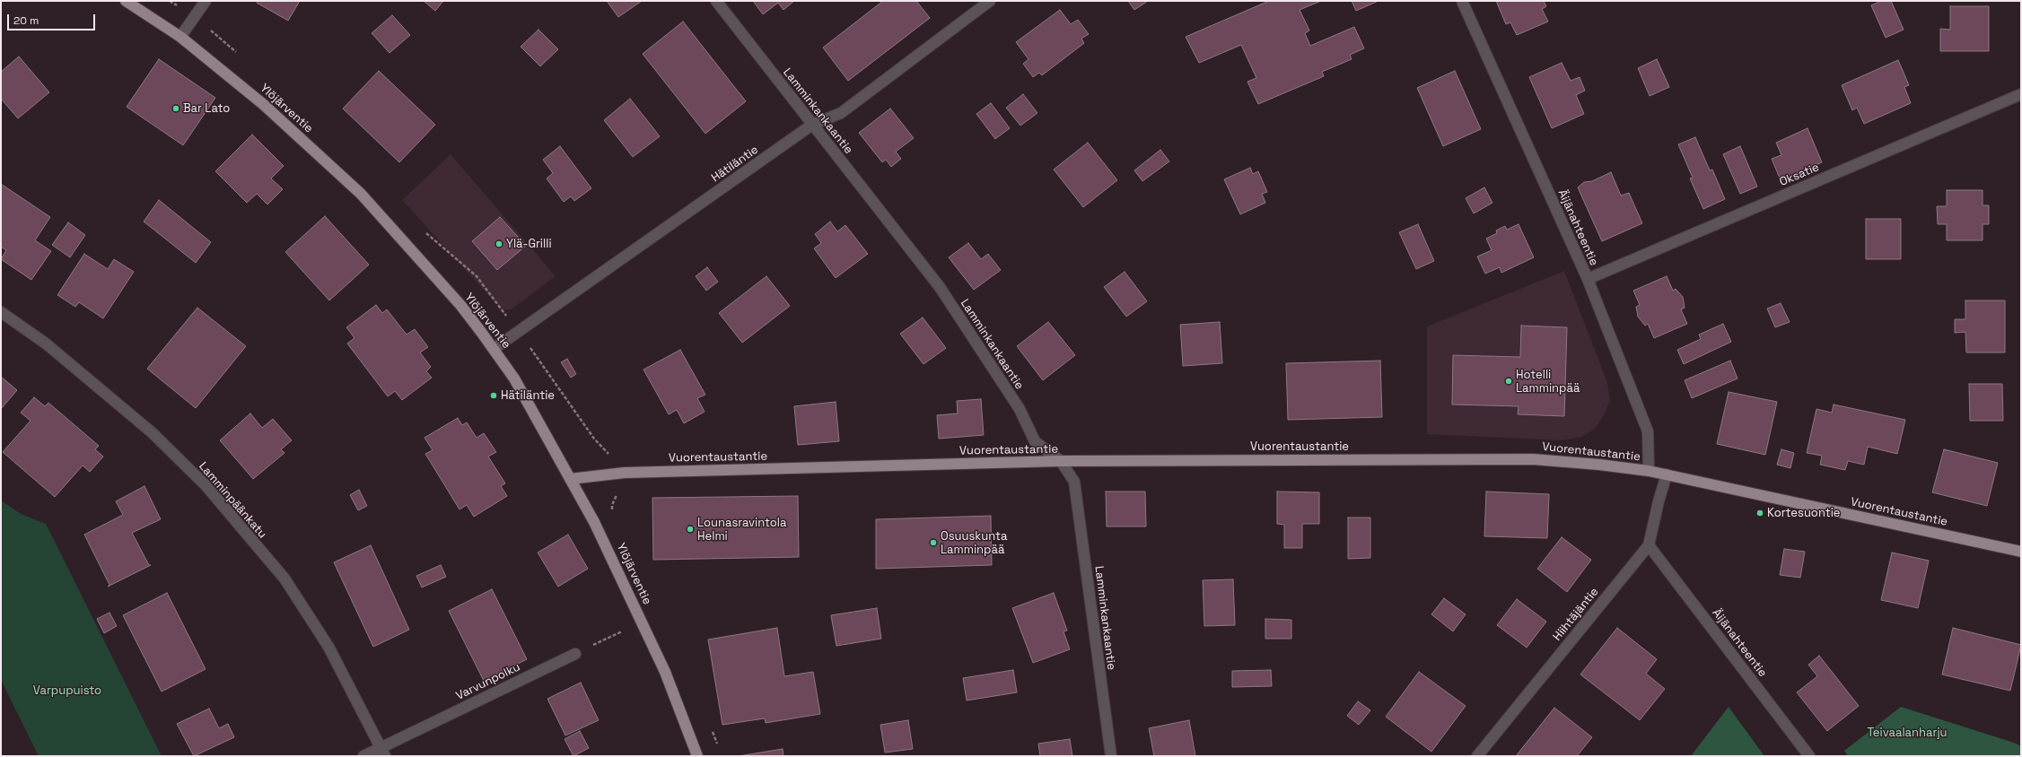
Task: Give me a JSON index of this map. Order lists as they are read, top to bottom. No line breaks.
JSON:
{"streets":{"main road":["Ylöjärventie","Vuorentaustantie"],"street":["Lamminkankaantie","Hätiläntie","Oksatie","Äijänahteentie","Lamminpäänkatu","Hiihtäjäntie","Varvunpolku"]},"crossings":[["Ylöjärventie","Hätiläntie"],["Ylöjärventie","Vuorentaustantie"],["Lamminkankaantie","Hätiläntie"],["Lamminkankaantie","Vuorentaustantie"],["Oksatie","Äijänahteentie"],["Äijänahteentie","Vuorentaustantie"],["Äijänahteentie","Hiihtäjäntie"],["Vuorentaustantie","Hiihtäjäntie"],["Lamminpäänkatu","Varvunpolku"]],"parks":["Varpupuisto","Teivaalanharju"],"places":["Bar Lato","Ylä-Grilli","Hotelli Lamminpää","Hätiläntie","Kortesuontie","Lounasravintola Helmi","Osuuskunta Lamminpää"],"scale_bar":"20 m"}
